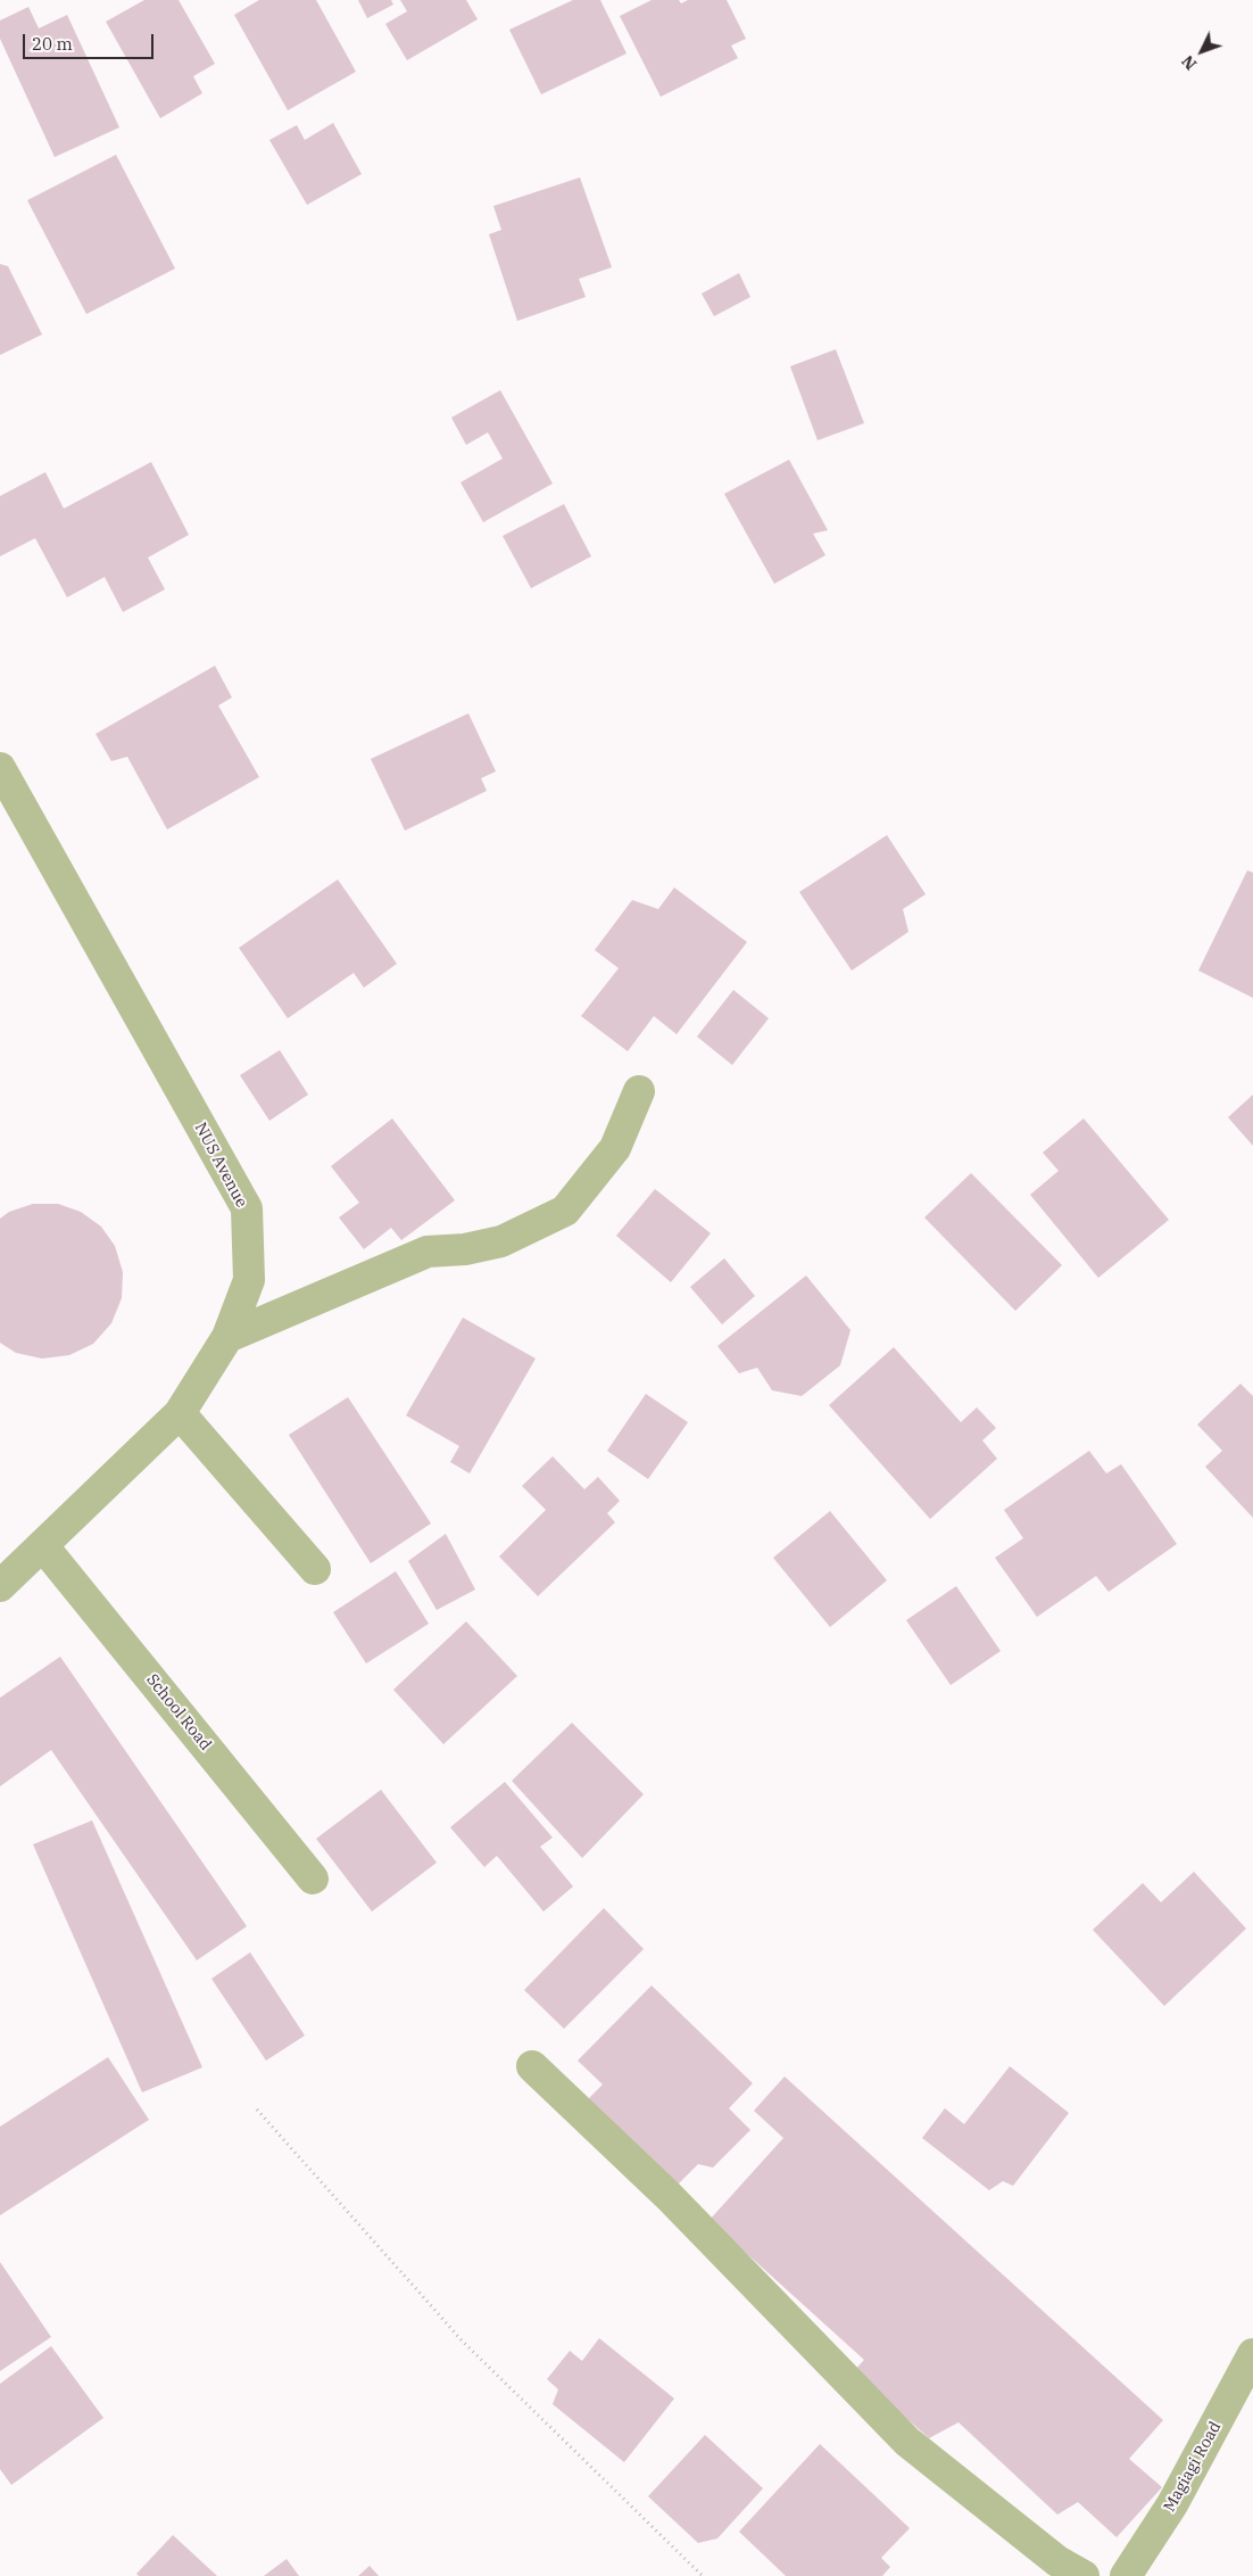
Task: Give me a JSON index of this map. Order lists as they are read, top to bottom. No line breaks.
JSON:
{"streets":{"street":["NUS Avenue","School Road","Magiagi Road"]},"crossings":[["NUS Avenue","School Road"]],"scale_bar":"20 m","north":"bottom left"}
